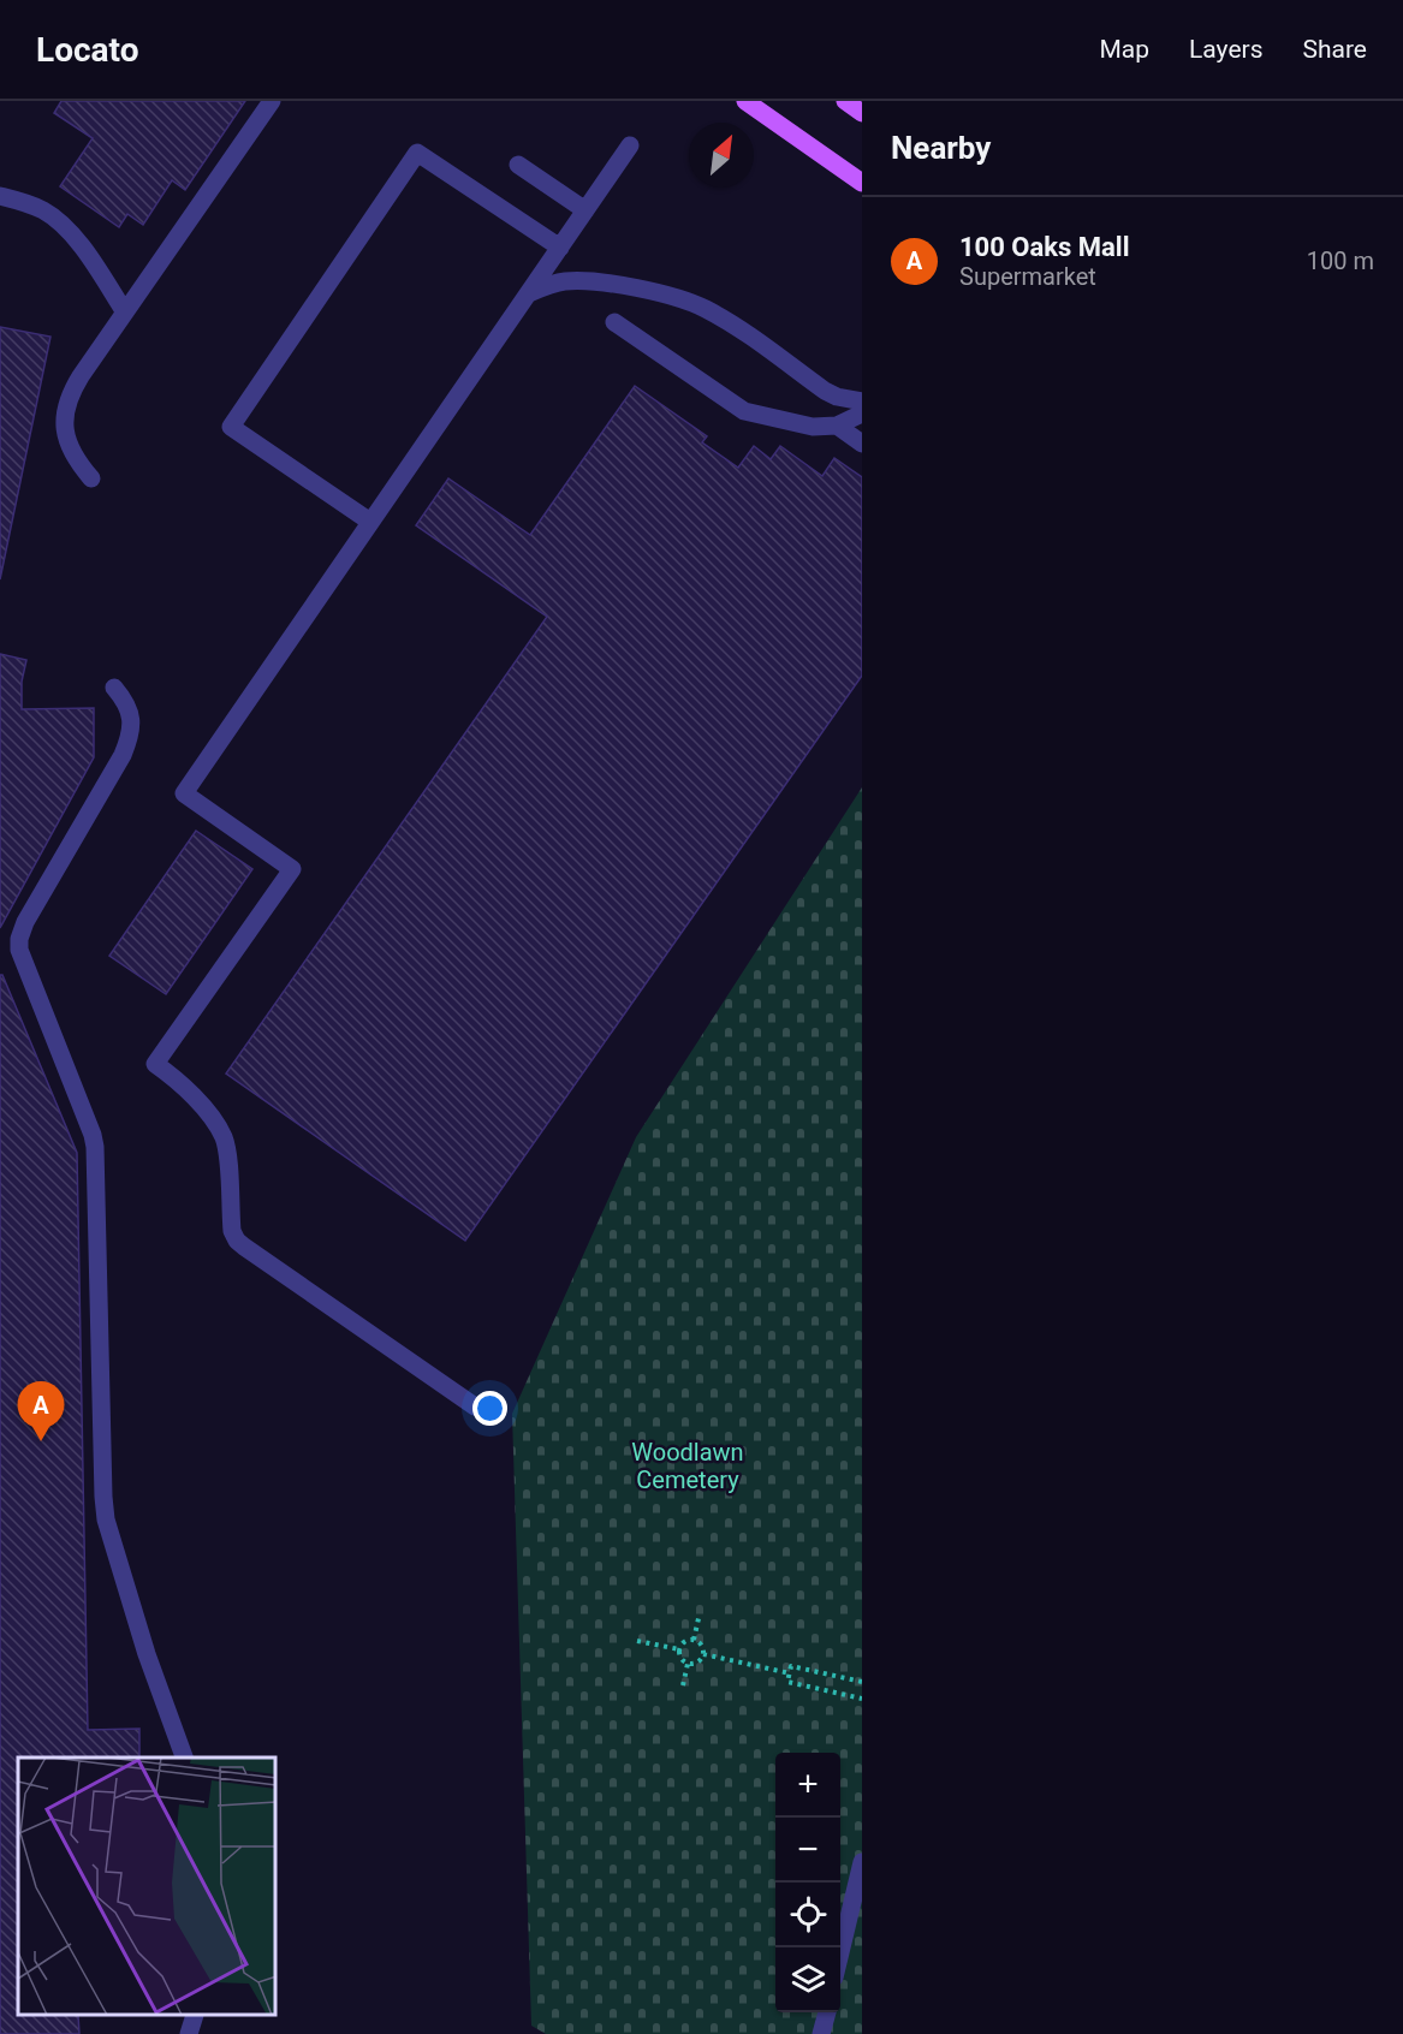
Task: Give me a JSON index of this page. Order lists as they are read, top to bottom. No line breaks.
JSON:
{"parks":["Woodlawn Cemetery"],"north":"top right","page":{"header":"Locato","nav":["Map","Layers","Share"],"heading":"Nearby","list":[{"mark":"A","name":"100 Oaks Mall","note":"Supermarket","value":"100 m"}],"pins":"A","map_buttons":["+","−"]}}
